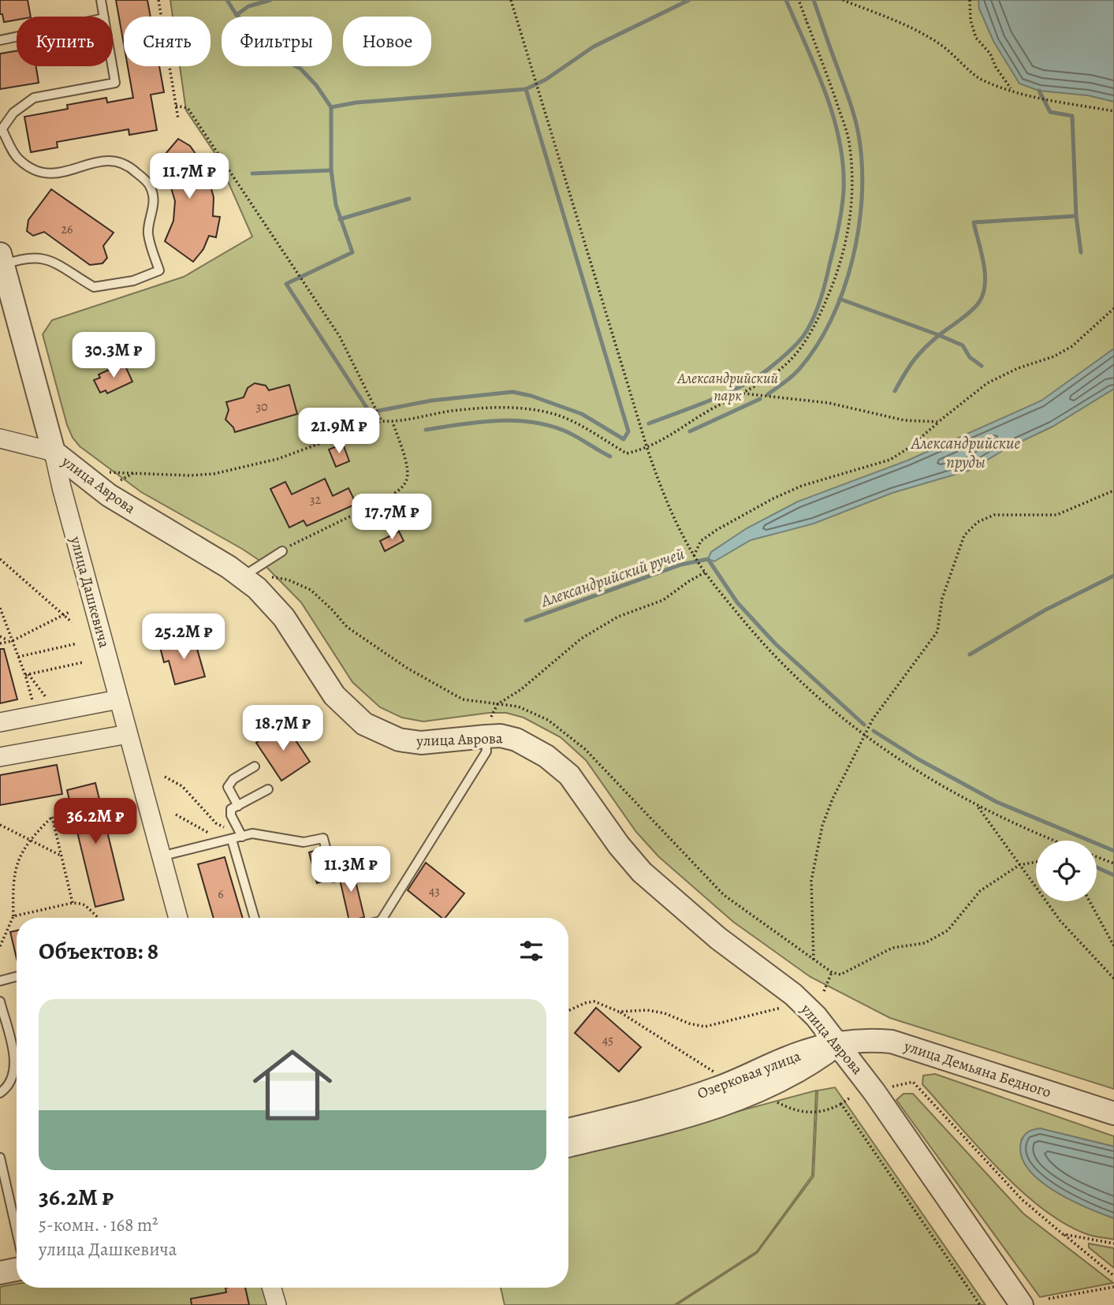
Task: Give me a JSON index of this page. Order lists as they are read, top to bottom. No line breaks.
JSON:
{"streets":{"street":["улица Аврова","улица Дашкевича","улица Демьяна Бедного","Озерковая улица"]},"crossings":[["улица Аврова","улица Дашкевича"],["улица Аврова","улица Демьяна Бедного"],["улица Аврова","Озерковая улица"],["улица Демьяна Бедного","Озерковая улица"]],"water":["Александрийские пруды","Александрийский ручей"],"parks":["Александрийский парк"],"house_numbers":["26","30","32","43","6","45"],"page":{"chip":["Купить","Снять","Фильтры","Новое"],"price":["11.7M ₽","30.3M ₽","21.9M ₽","17.7M ₽","25.2M ₽","18.7M ₽","36.2M ₽","11.3M ₽"],"heading":"Объектов: 8","list":[{"name":"36.2M ₽","note":"5-комн. · 168 m² · улица Дашкевича"}]}}
